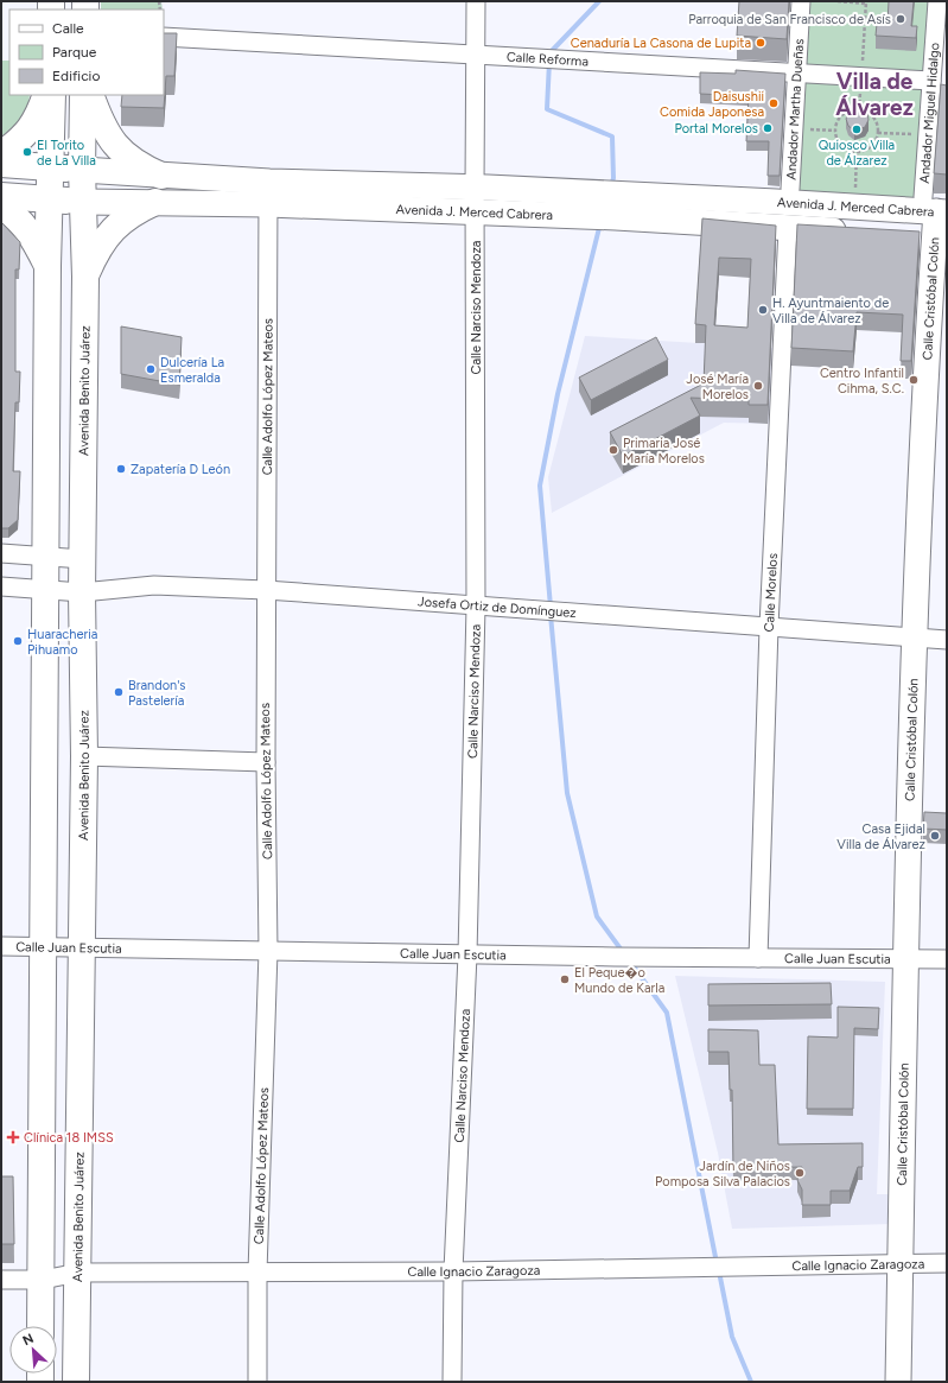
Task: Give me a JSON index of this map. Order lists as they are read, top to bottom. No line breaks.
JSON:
{"streets":{"main road":["Avenida J. Merced Cabrera","Calle Cristóbal Colón","Avenida Benito Juárez"],"street":["Calle Reforma","Andador Martha Dueñas","Andador Miguel Hidalgo","Calle Narciso Mendoza","Calle Adolfo López Mateos","Calle Morelos","Josefa Ortiz de Domínguez","Calle Juan Escutia","Calle Ignacio Zaragoza"]},"crossings":[["Calle Reforma","Andador Martha Dueñas"],["Calle Reforma","Andador Miguel Hidalgo"],["Calle Reforma","Calle Narciso Mendoza"],["Andador Miguel Hidalgo","Avenida J. Merced Cabrera"],["Andador Miguel Hidalgo","Calle Cristóbal Colón"],["Avenida J. Merced Cabrera","Calle Cristóbal Colón"],["Avenida J. Merced Cabrera","Calle Narciso Mendoza"],["Avenida J. Merced Cabrera","Avenida Benito Juárez"],["Avenida J. Merced Cabrera","Calle Adolfo López Mateos"],["Avenida J. Merced Cabrera","Calle Morelos"],["Calle Cristóbal Colón","Josefa Ortiz de Domínguez"],["Calle Cristóbal Colón","Calle Juan Escutia"],["Calle Cristóbal Colón","Calle Ignacio Zaragoza"],["Calle Narciso Mendoza","Josefa Ortiz de Domínguez"],["Calle Narciso Mendoza","Calle Juan Escutia"],["Calle Narciso Mendoza","Calle Ignacio Zaragoza"],["Avenida Benito Juárez","Josefa Ortiz de Domínguez"],["Avenida Benito Juárez","Calle Juan Escutia"],["Avenida Benito Juárez","Calle Ignacio Zaragoza"],["Calle Adolfo López Mateos","Josefa Ortiz de Domínguez"],["Calle Adolfo López Mateos","Calle Juan Escutia"],["Calle Adolfo López Mateos","Calle Ignacio Zaragoza"],["Calle Morelos","Josefa Ortiz de Domínguez"],["Calle Morelos","Calle Juan Escutia"]],"districts":["Villa de Álvarez"],"places":{"other":["Parroquia de San Francisco de Asís","Cenaduría La Casona de Lupita","Daisushii Comida Japonesa","Portal Morelos","Quiosco Villa de Álzarez","El Torito de La Villa","H. Ayuntmaiento de Villa de Álvarez","Dulcería La Esmeralda","Centro Infantil Cihma, S.C.","José María Morelos","Primaria José María Morelos","Zapatería D León","Huaracheria Pihuamo","Brandon's Pastelería","Casa Ejidal Villa de Álvarez","El Peque�o Mundo de Karla","Jardín de Niños Pomposa Silva Palacios"],"health":["Clínica 18 IMSS"]},"legend":["Calle","Parque","Edificio"],"north":"top left"}
